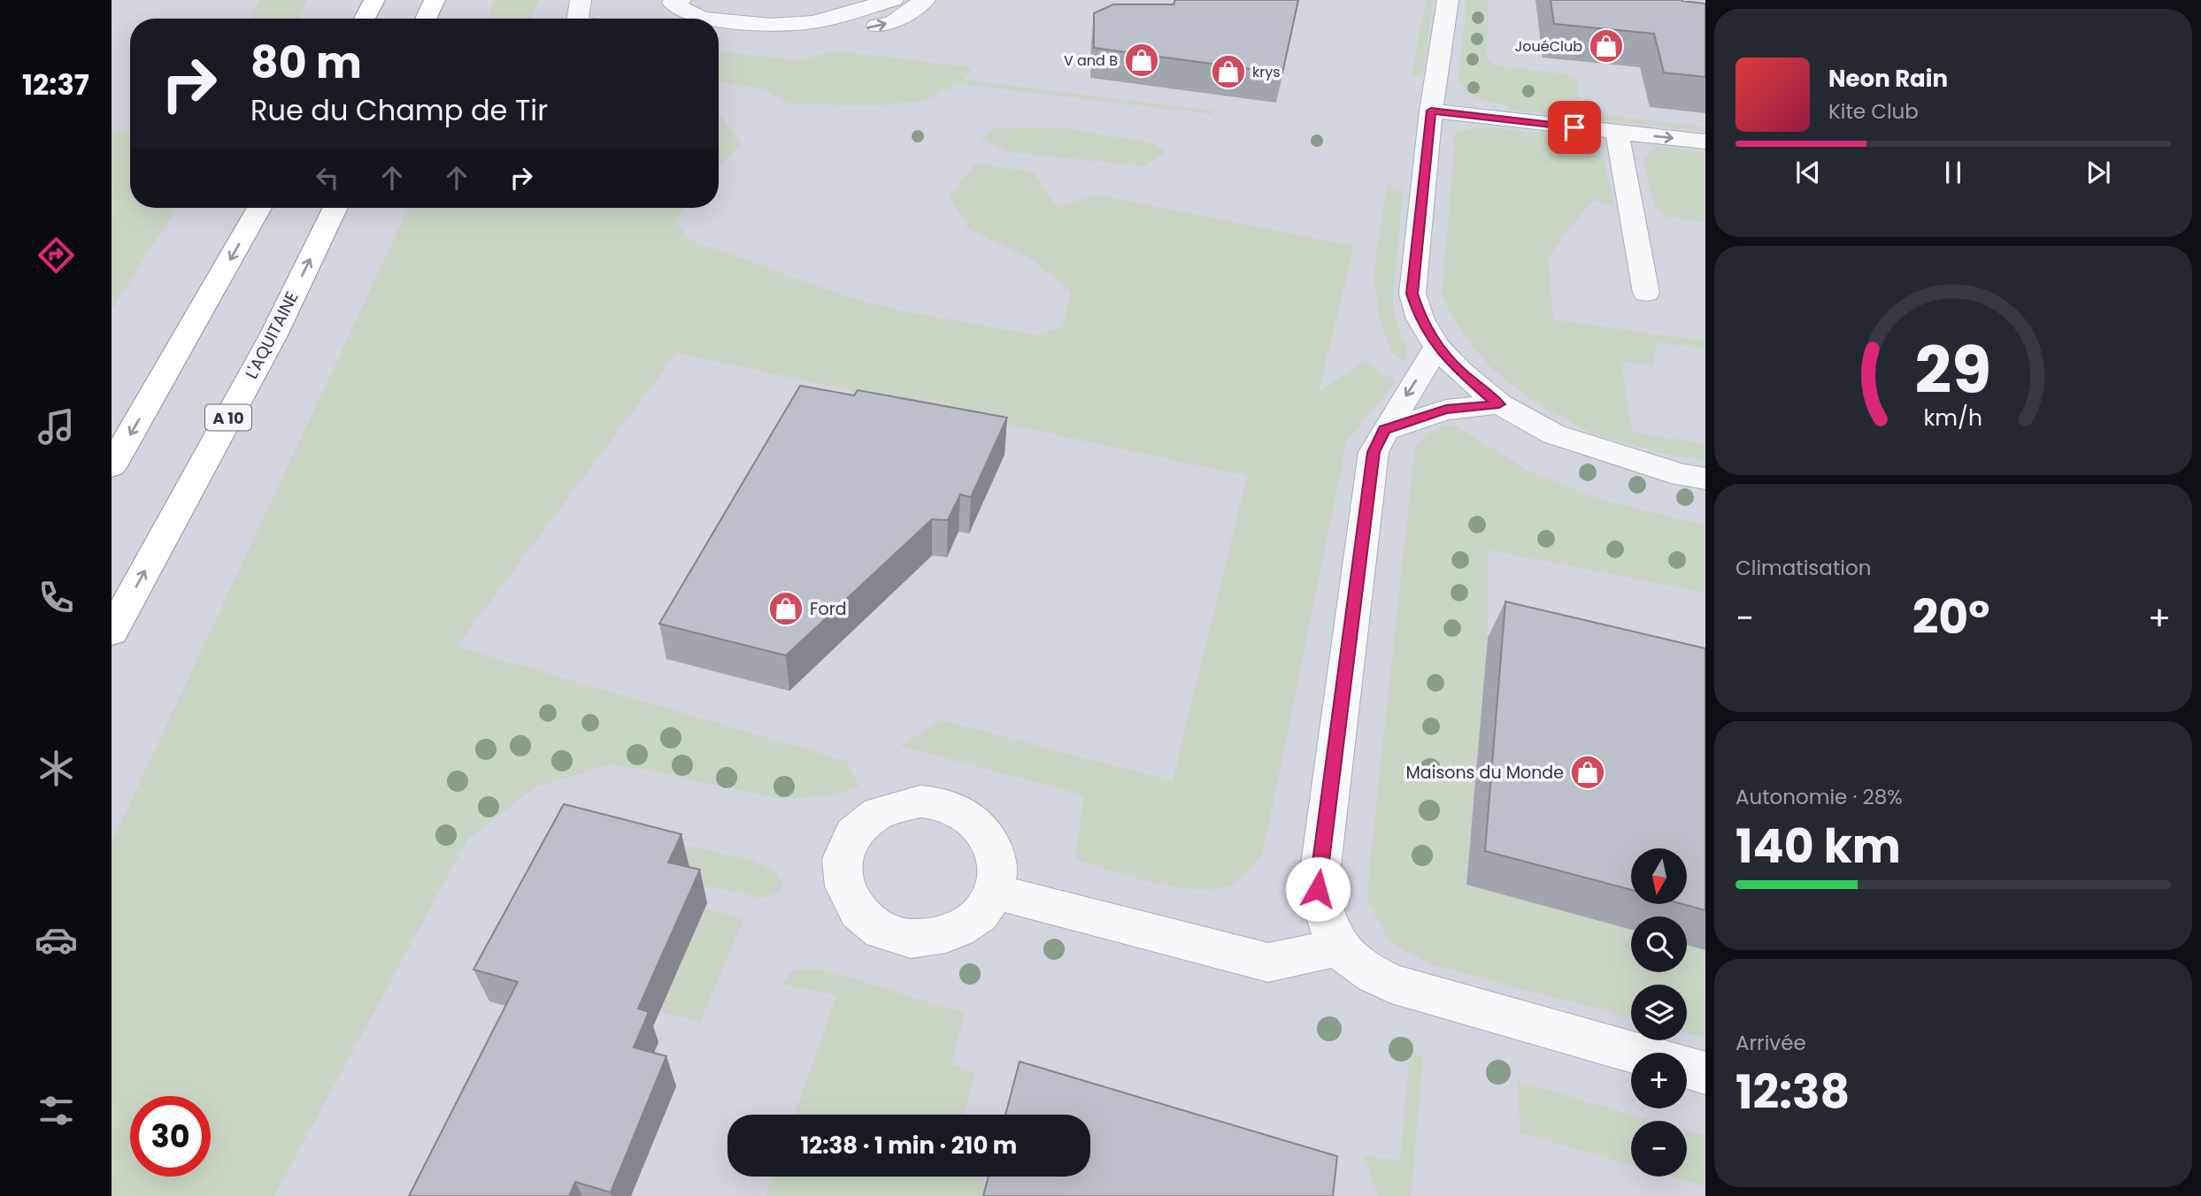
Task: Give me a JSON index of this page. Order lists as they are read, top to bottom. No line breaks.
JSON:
{"streets":{"highway":["L'AQUITAINE","A 10"]},"places":{"shop":["JouéClub","V and B","krys","Ford","Maisons du Monde"]},"north":"bottom","page":{"tabs":"12:37","turn":["80 m","Rue du Champ de Tir"],"song":["Neon Rain","Kite Club"],"tile":["Climatisation",["Autonomie · 28%","140 km"],["Arrivée","12:38"]],"heat":["−","20°","+"],"map_buttons":["+","−"],"limit":"30","trip":"12:38 · 1 min · 210 m","gauge":["29","km/h"]}}
